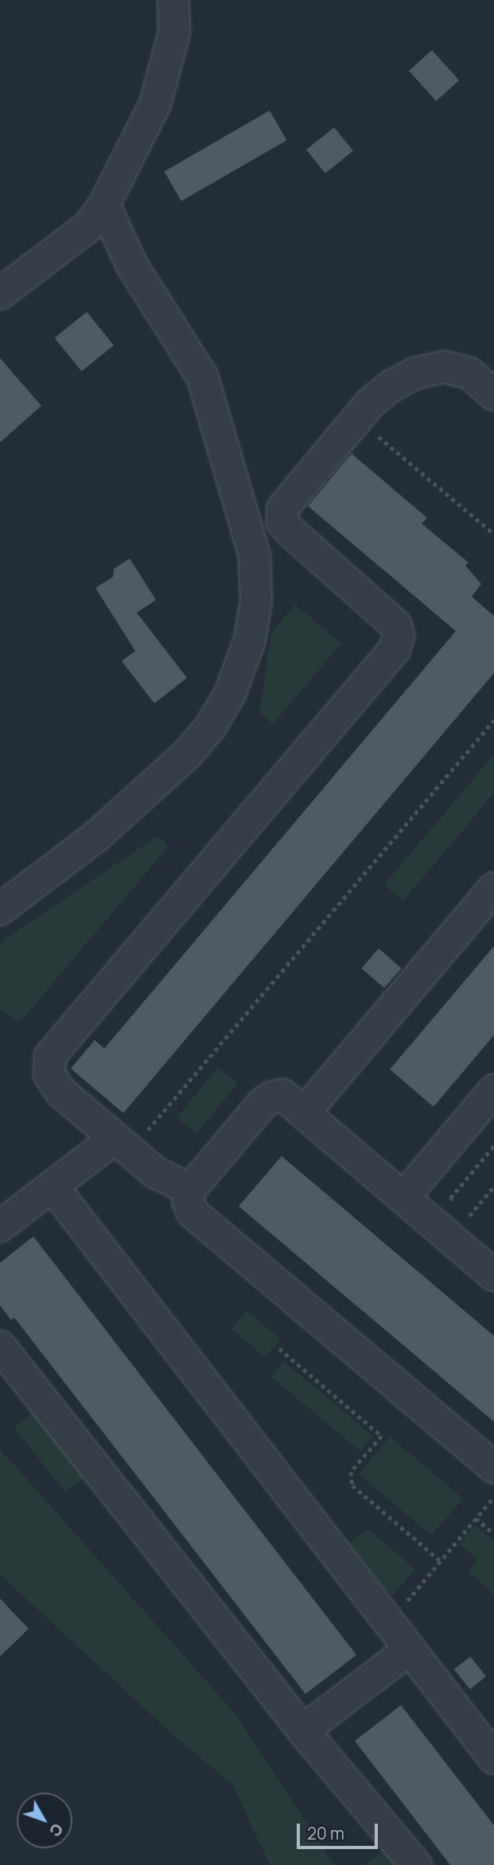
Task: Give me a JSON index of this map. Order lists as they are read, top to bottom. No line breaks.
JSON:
{"scale_bar":"20 m","north":"bottom right"}
